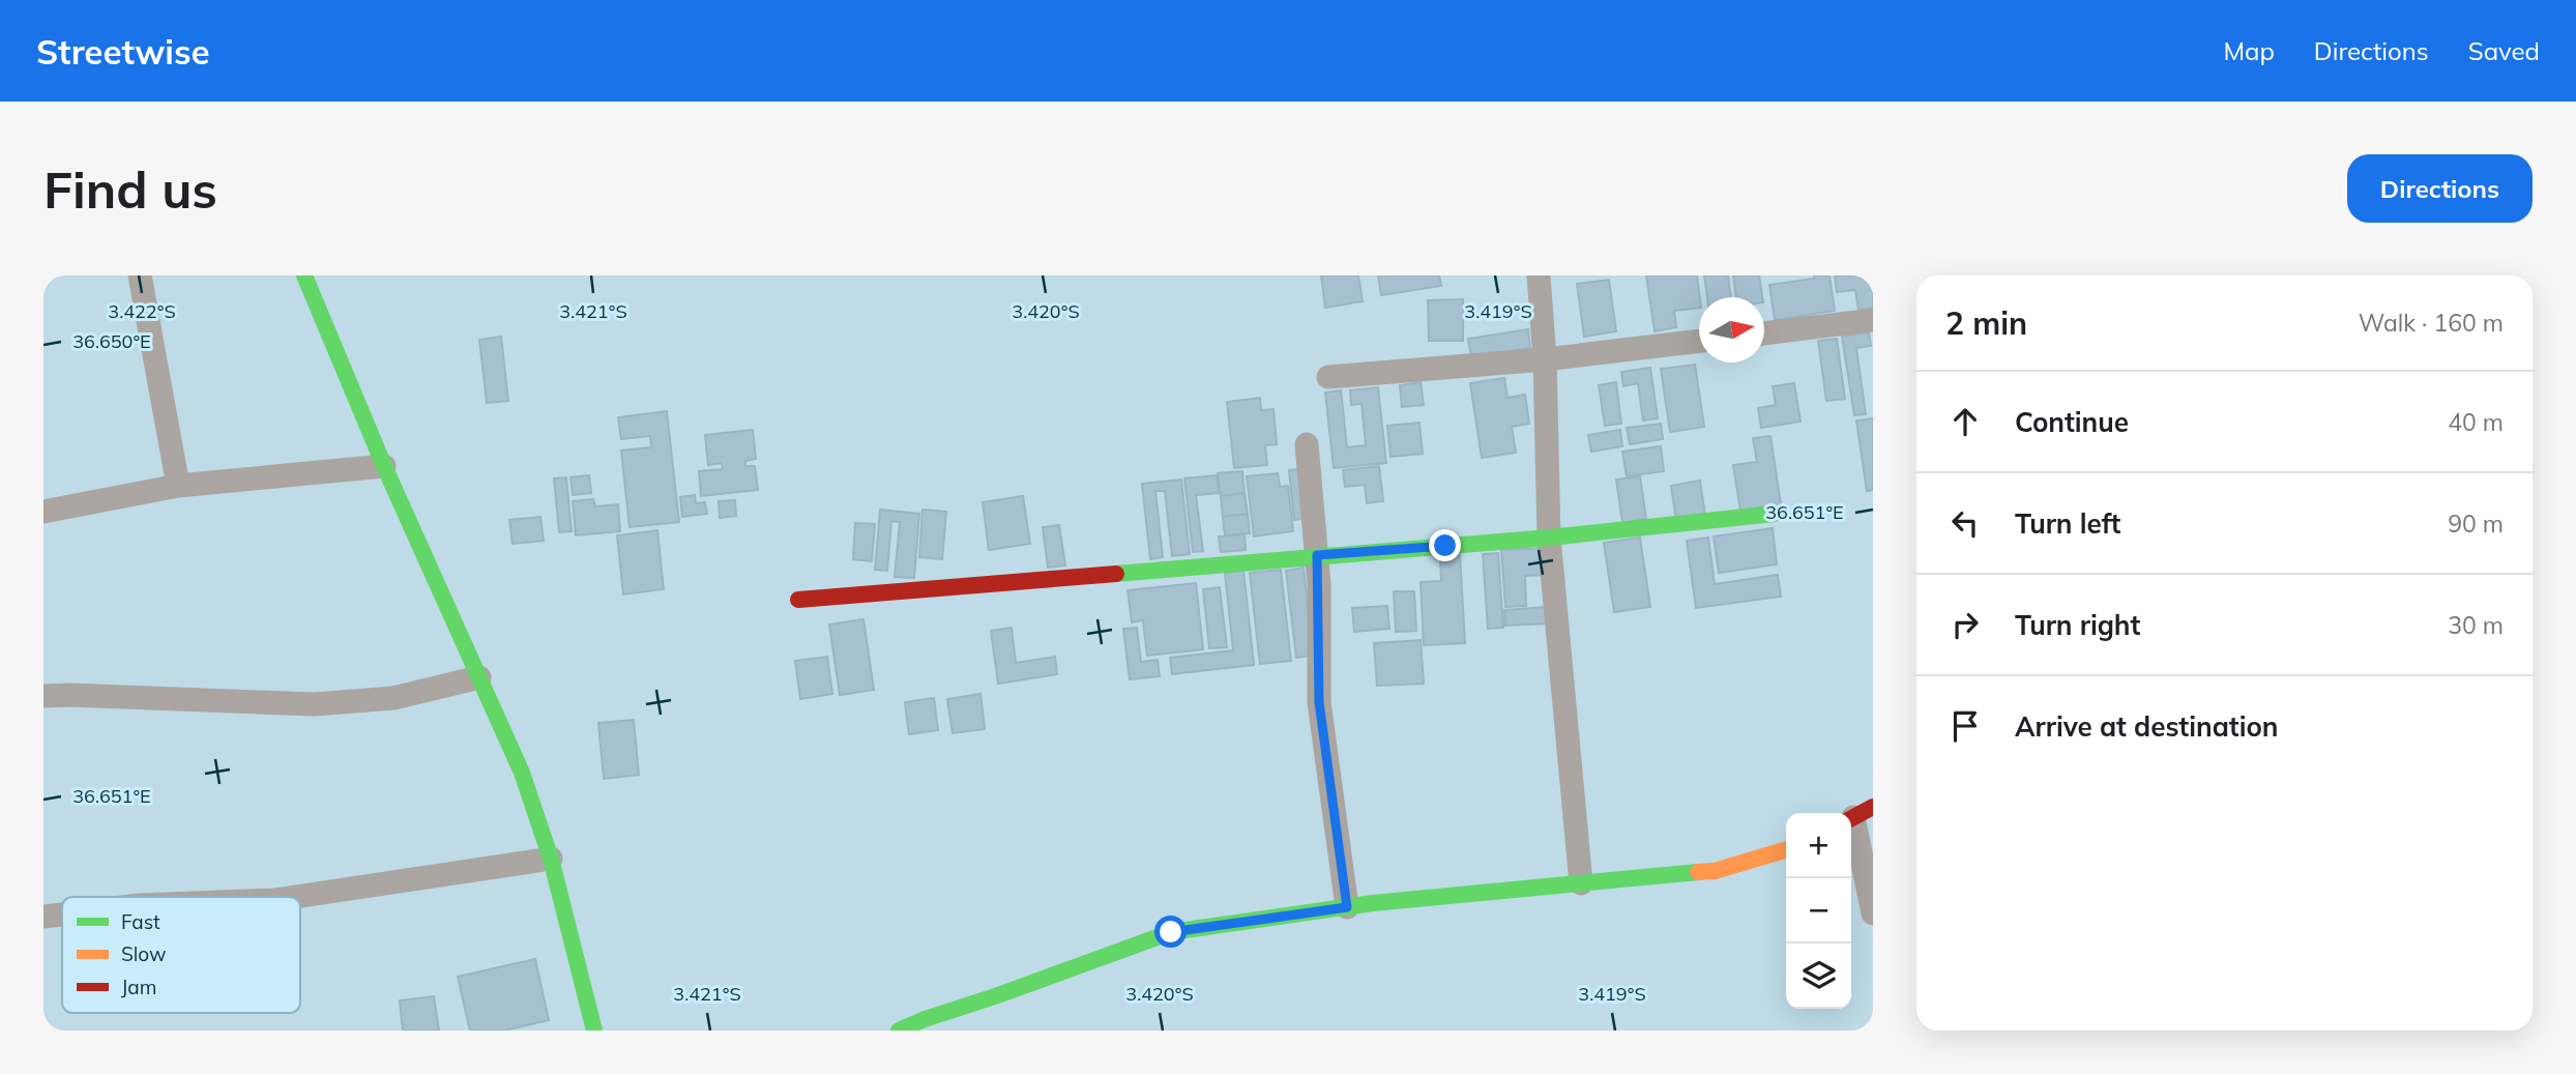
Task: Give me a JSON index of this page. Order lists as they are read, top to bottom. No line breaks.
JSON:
{"legend":["Fast","Slow","Jam"],"north":"right","page":{"header":"Streetwise","nav":["Map","Directions","Saved"],"buttons":"Directions","title":"Find us","heading":["2 min","Walk · 160 m"],"list":[["Continue","40 m"],["Turn left","90 m"],["Turn right","30 m"],"Arrive at destination"],"map_buttons":["+","−"]},"coordinates":["3.422°S","3.421°S","3.420°S","3.419°S","36.650°E","36.651°E"]}
